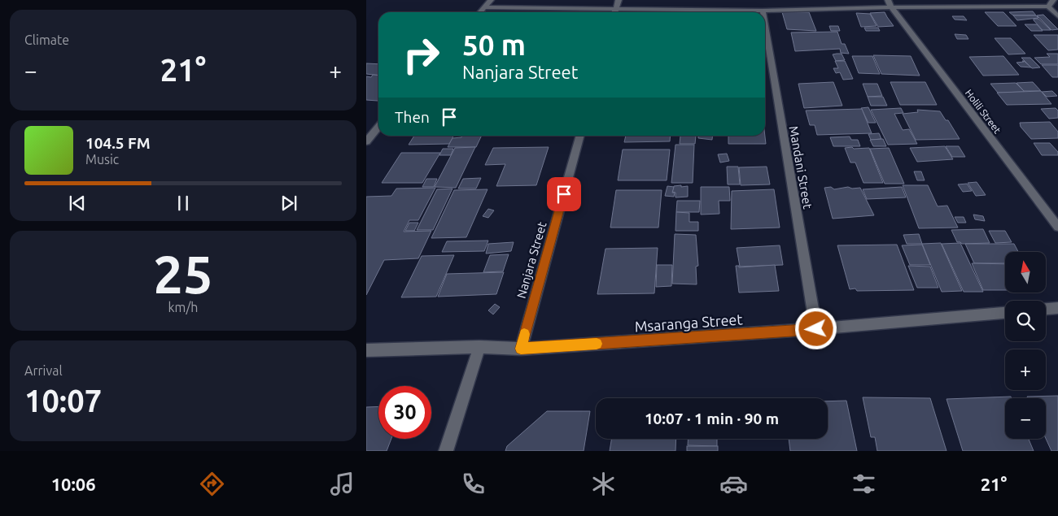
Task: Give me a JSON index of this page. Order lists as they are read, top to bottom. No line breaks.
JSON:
{"streets":{"street":["Holili Street","Mandani Street","Nanjara Street","Msaranga Street"]},"crossings":[["Mandani Street","Msaranga Street"],["Nanjara Street","Msaranga Street"]],"north":"top","page":{"tile":["Climate",["25","km/h"],["Arrival","10:07"]],"turn":["50 m","Nanjara Street"],"heat":["−","21°","+"],"then":"Then","song":["104.5 FM","Music"],"map_buttons":["+","−"],"limit":"30","trip":"10:07 · 1 min · 90 m","tabs":["10:06","21°"]}}
